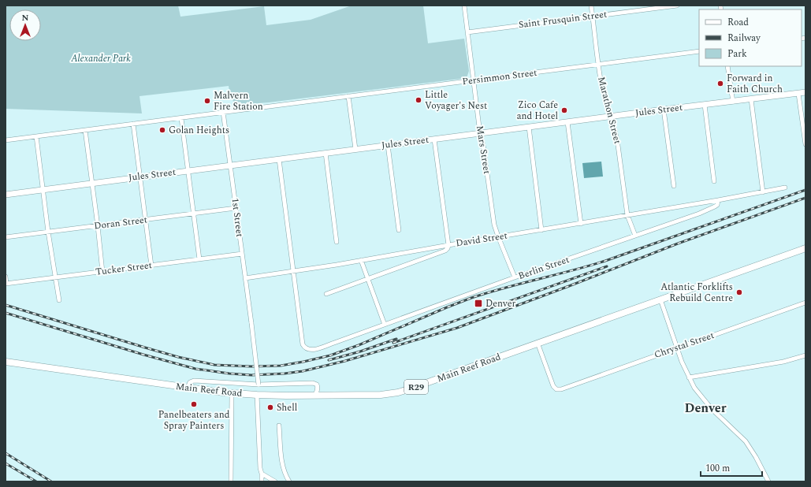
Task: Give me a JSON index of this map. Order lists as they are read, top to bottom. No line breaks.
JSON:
{"streets":{"main road":["Jules Street","Main Reef Road","R29"],"street":["Saint Frusquin Street","Persimmon Street","Marathon Street","Mars Street","1st Street","Doran Street","David Street","Berlin Street","Tucker Street","Chrystal Street"]},"crossings":[["Saint Frusquin Street","Marathon Street"],["Saint Frusquin Street","Mars Street"],["Persimmon Street","Marathon Street"],["Persimmon Street","Mars Street"],["Persimmon Street","1st Street"],["Marathon Street","Jules Street"],["Marathon Street","David Street"],["Marathon Street","Berlin Street"],["Jules Street","Mars Street"],["Jules Street","1st Street"],["Mars Street","David Street"],["Mars Street","Berlin Street"],["1st Street","Doran Street"],["1st Street","David Street"],["1st Street","Tucker Street"],["David Street","Berlin Street"],["Chrystal Street","Main Reef Road"]],"districts":["Denver"],"parks":["Alexander Park"],"places":{"other":["Forward in Faith Church","Little Voyager's Nest","Malvern Fire Station","Zico Cafe and Hotel","Golan Heights","Atlantic Forklifts Rebuild Centre","Panelbeaters and Spray Painters","Shell"],"transit":["Denver"]},"legend":["Road","Railway","Park"],"scale_bar":"100 m","north":"top"}
